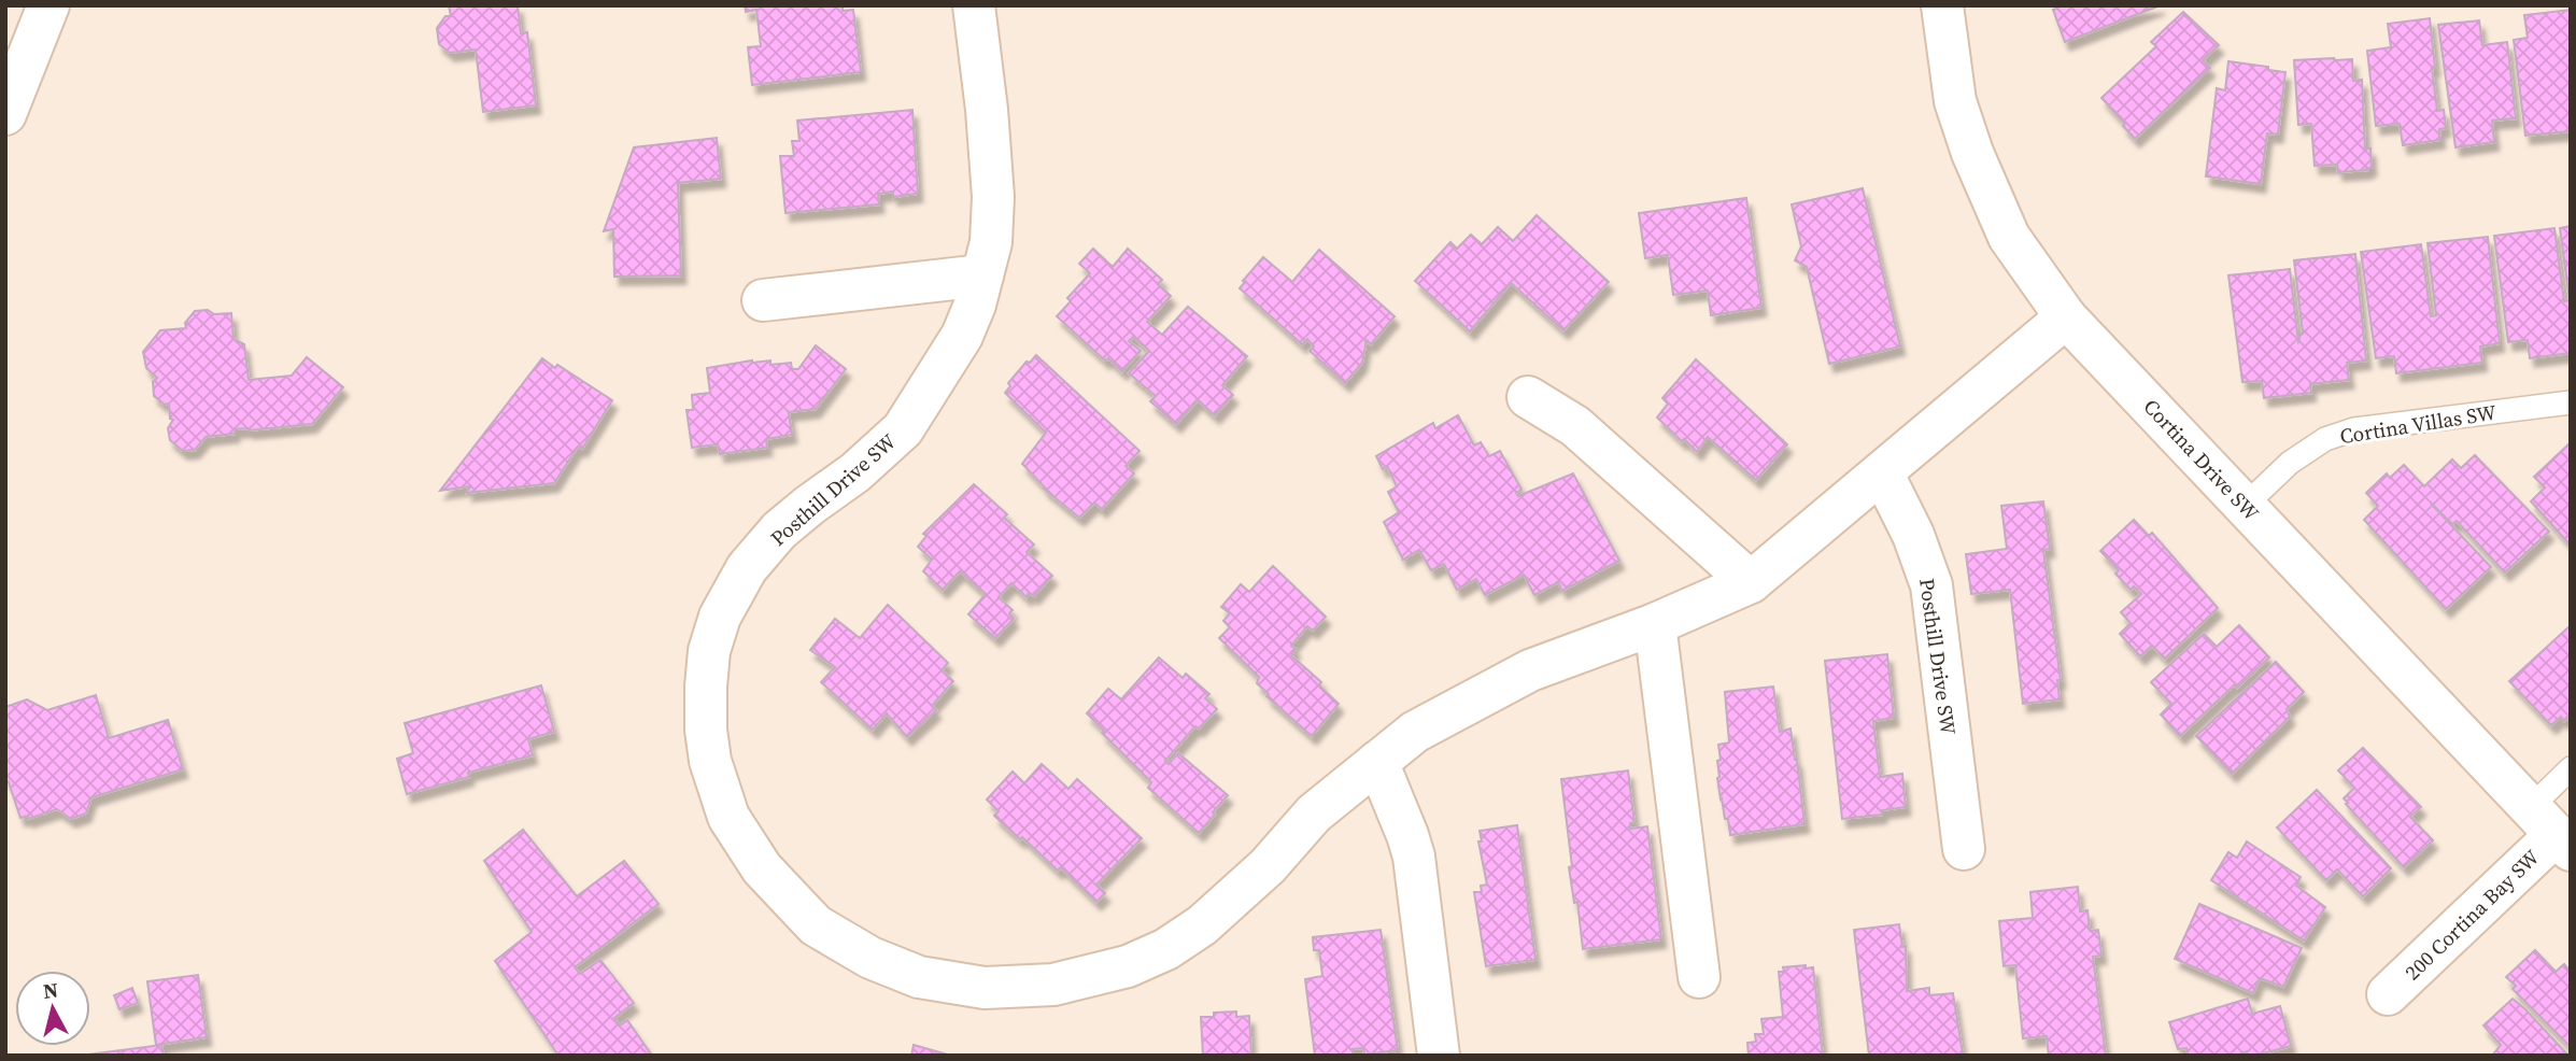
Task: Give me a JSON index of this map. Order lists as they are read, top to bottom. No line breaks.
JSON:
{"streets":{"street":["Cortina Drive SW","Posthill Drive SW","200 Cortina Bay SW"],"lane":["Cortina Villas SW"]},"crossings":[["Cortina Villas SW","Cortina Drive SW"],["Cortina Drive SW","Posthill Drive SW"],["Cortina Drive SW","200 Cortina Bay SW"]],"north":"top"}
